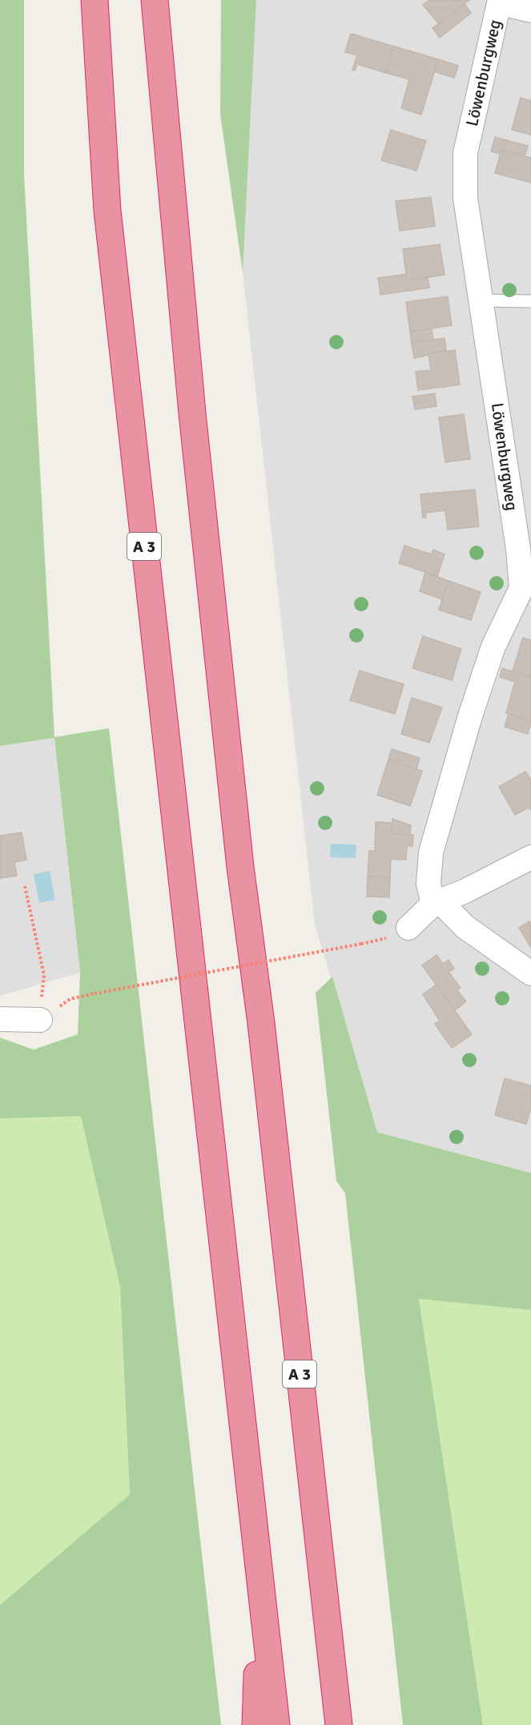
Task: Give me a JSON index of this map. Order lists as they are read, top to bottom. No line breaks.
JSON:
{"streets":{"highway":["A 3"],"street":["Löwenburgweg"]}}
